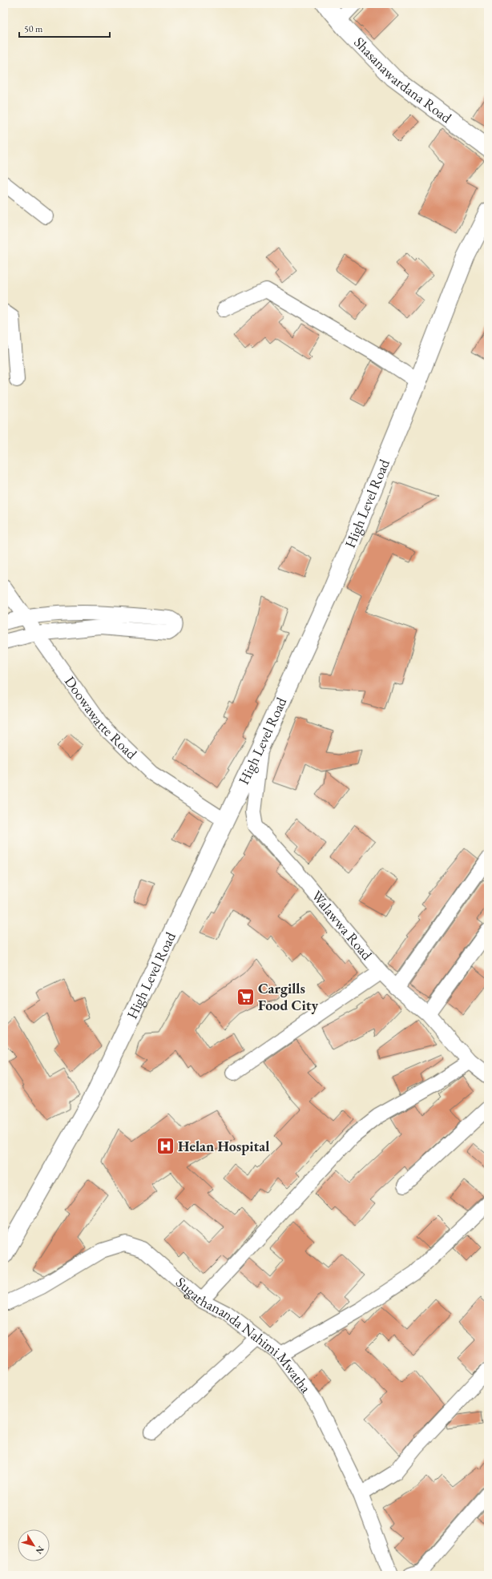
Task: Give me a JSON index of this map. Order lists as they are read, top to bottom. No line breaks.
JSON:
{"streets":{"main road":["Shasanawardana Road","High Level Road"],"street":["Doowawatte Road","Walawwa Road","Sugathananda Nahimi Mwatha"]},"crossings":[["High Level Road","Doowawatte Road"],["High Level Road","Walawwa Road"]],"places":{"supermarket":["Cargills Food City"],"hospital":["Helan Hospital"]},"scale_bar":"50 m","north":"bottom right"}
